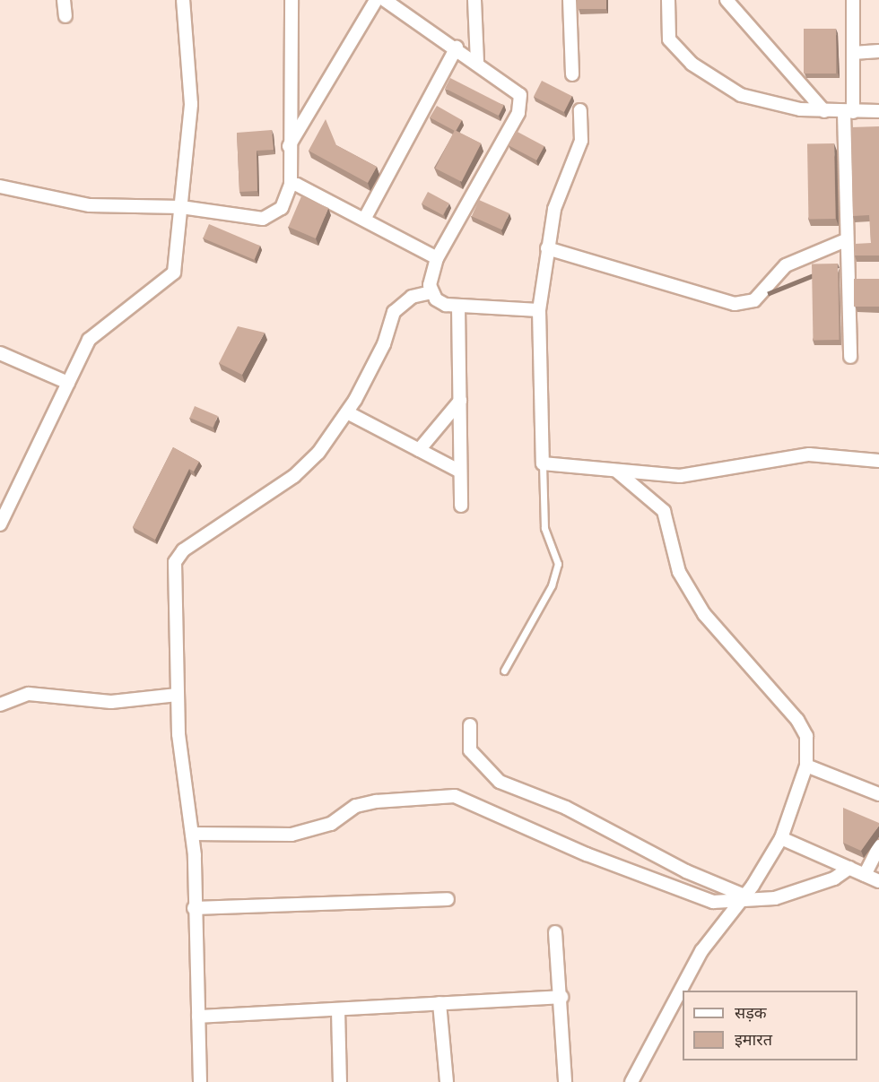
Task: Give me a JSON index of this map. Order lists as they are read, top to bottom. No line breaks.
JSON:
{"legend":["सड़क","इमारत"]}
